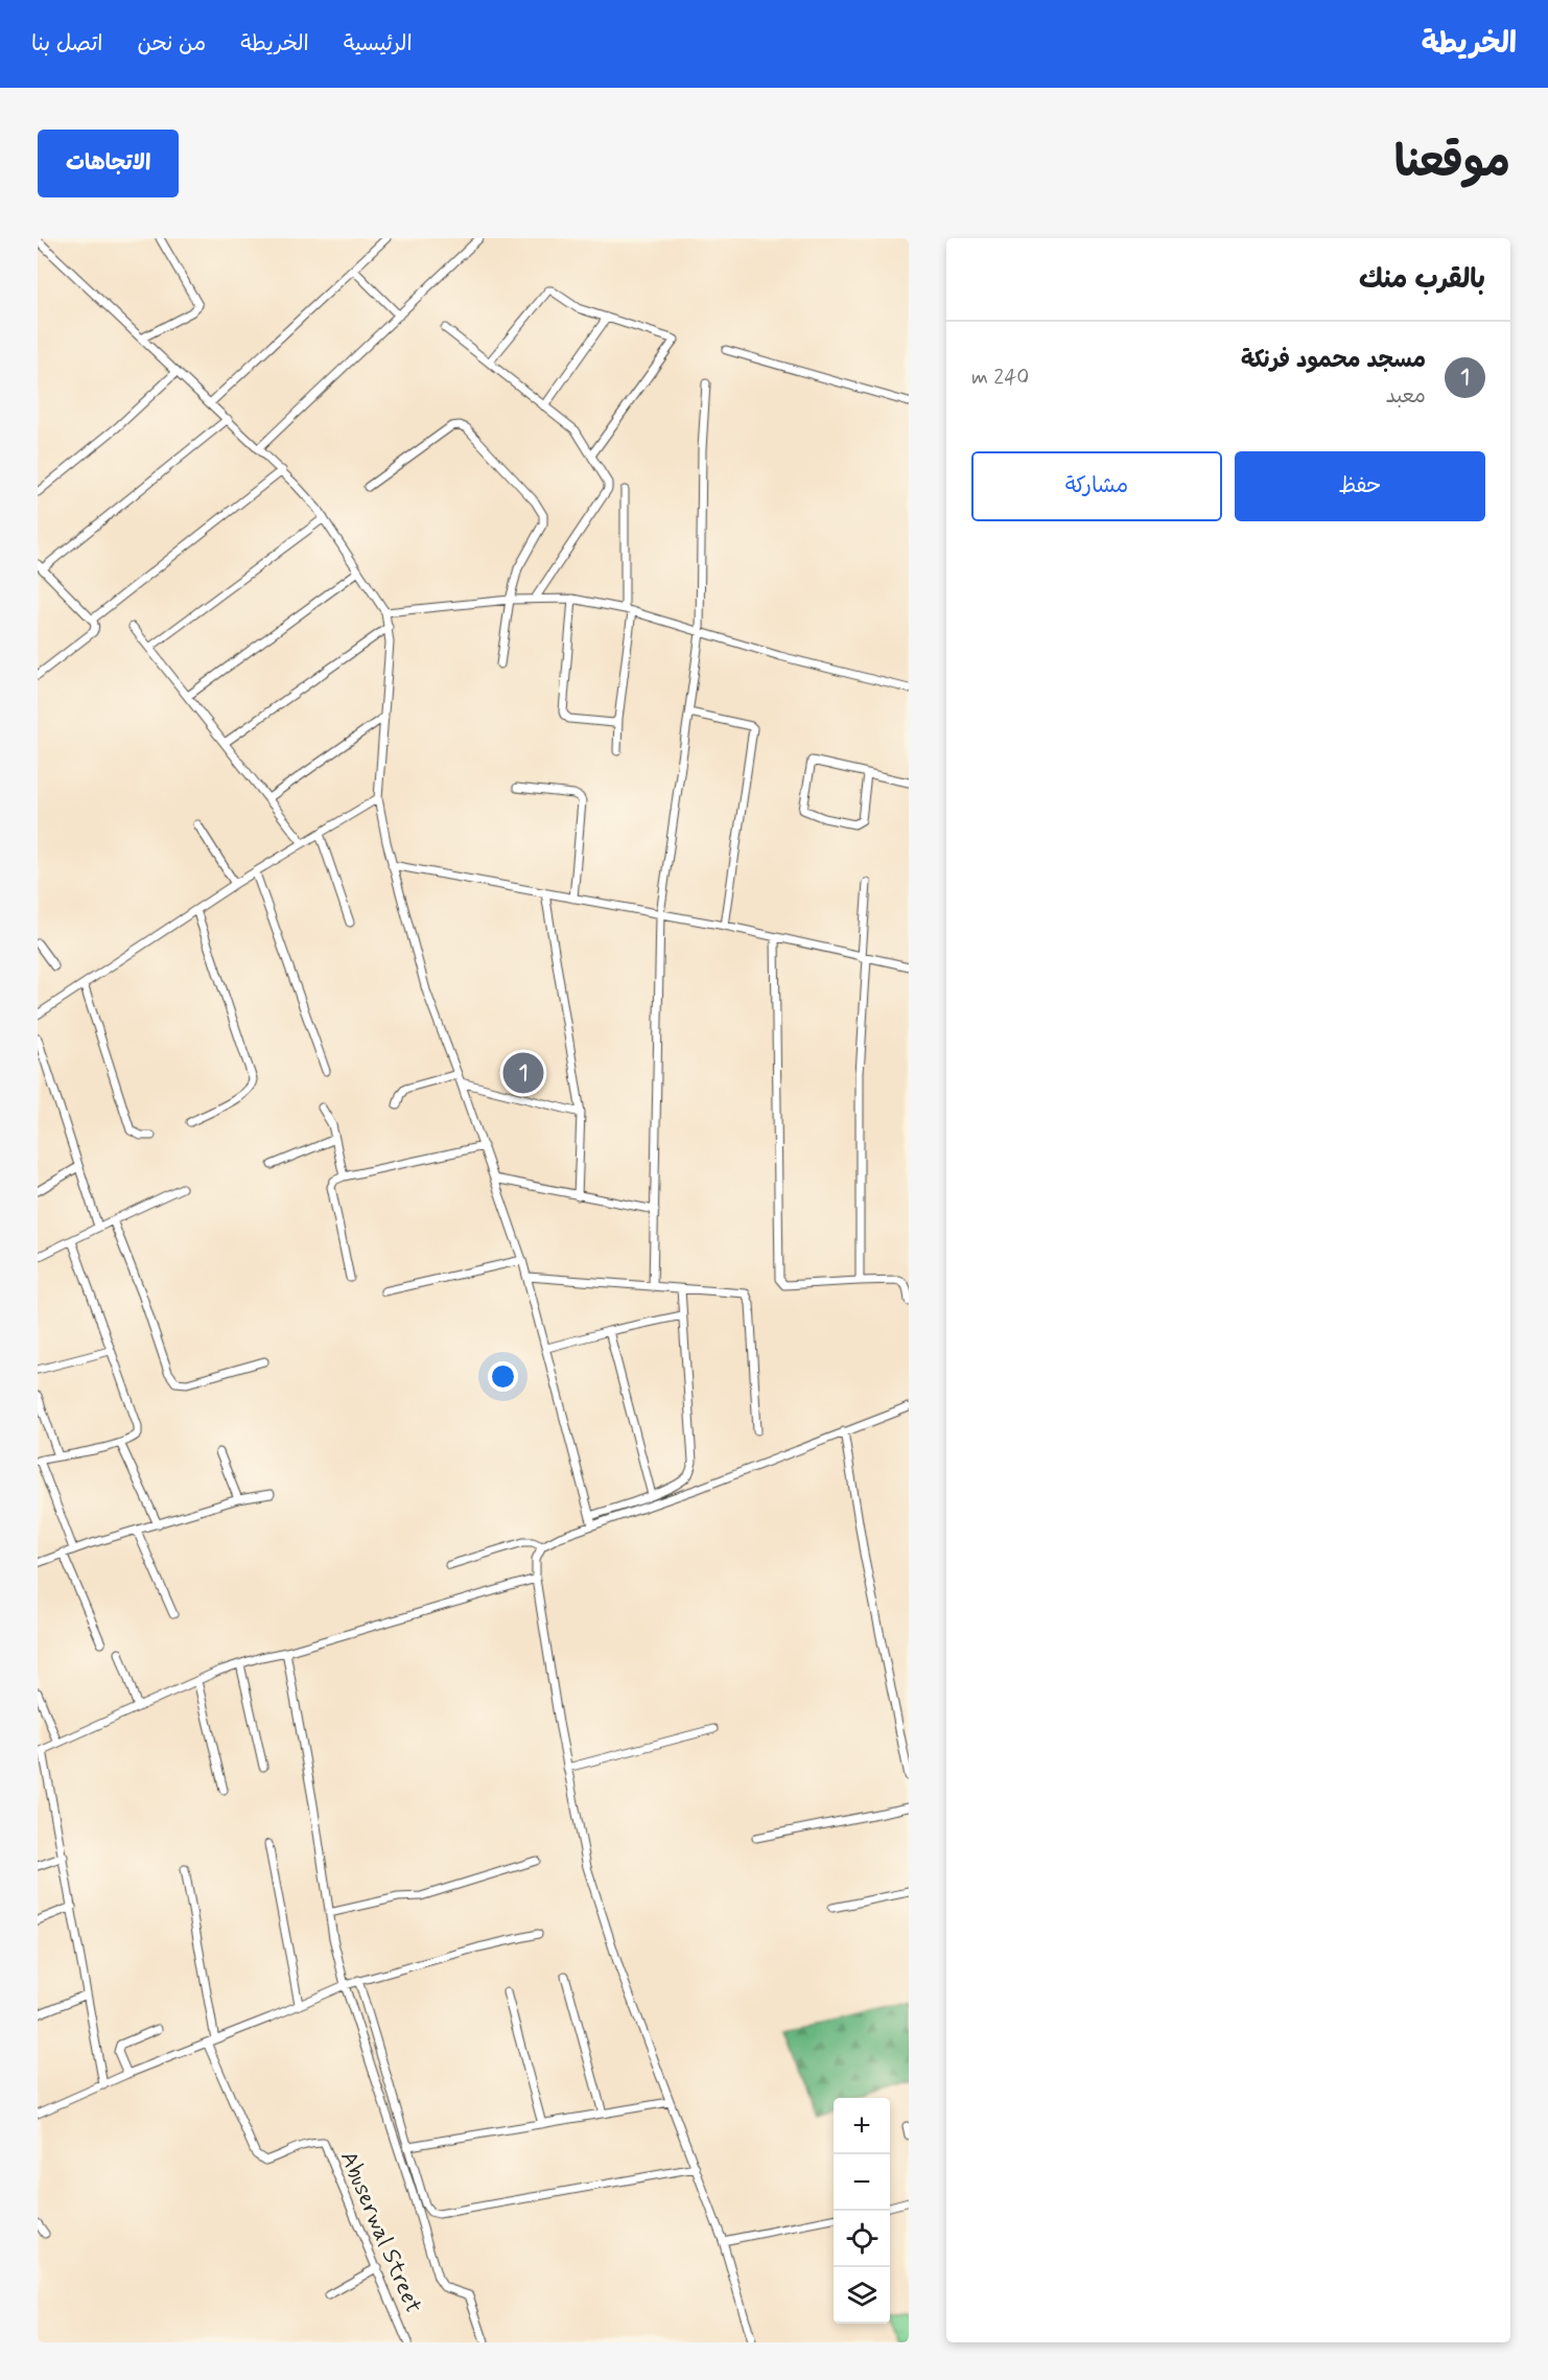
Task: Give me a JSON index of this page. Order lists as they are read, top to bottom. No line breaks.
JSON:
{"streets":{"street":["Abuserwal Street"]},"page":{"header":"الخريطة","nav":["الرئيسية","الخريطة","من نحن","اتصل بنا"],"title":"موقعنا","buttons":["الاتجاهات",["حفظ","مشاركة"]],"heading":"بالقرب منك","list":[{"mark":"1","name":"مسجد محمود فرنكة","note":"معبد","value":"240 m"}],"pins":"1","map_buttons":["+","−"]}}
